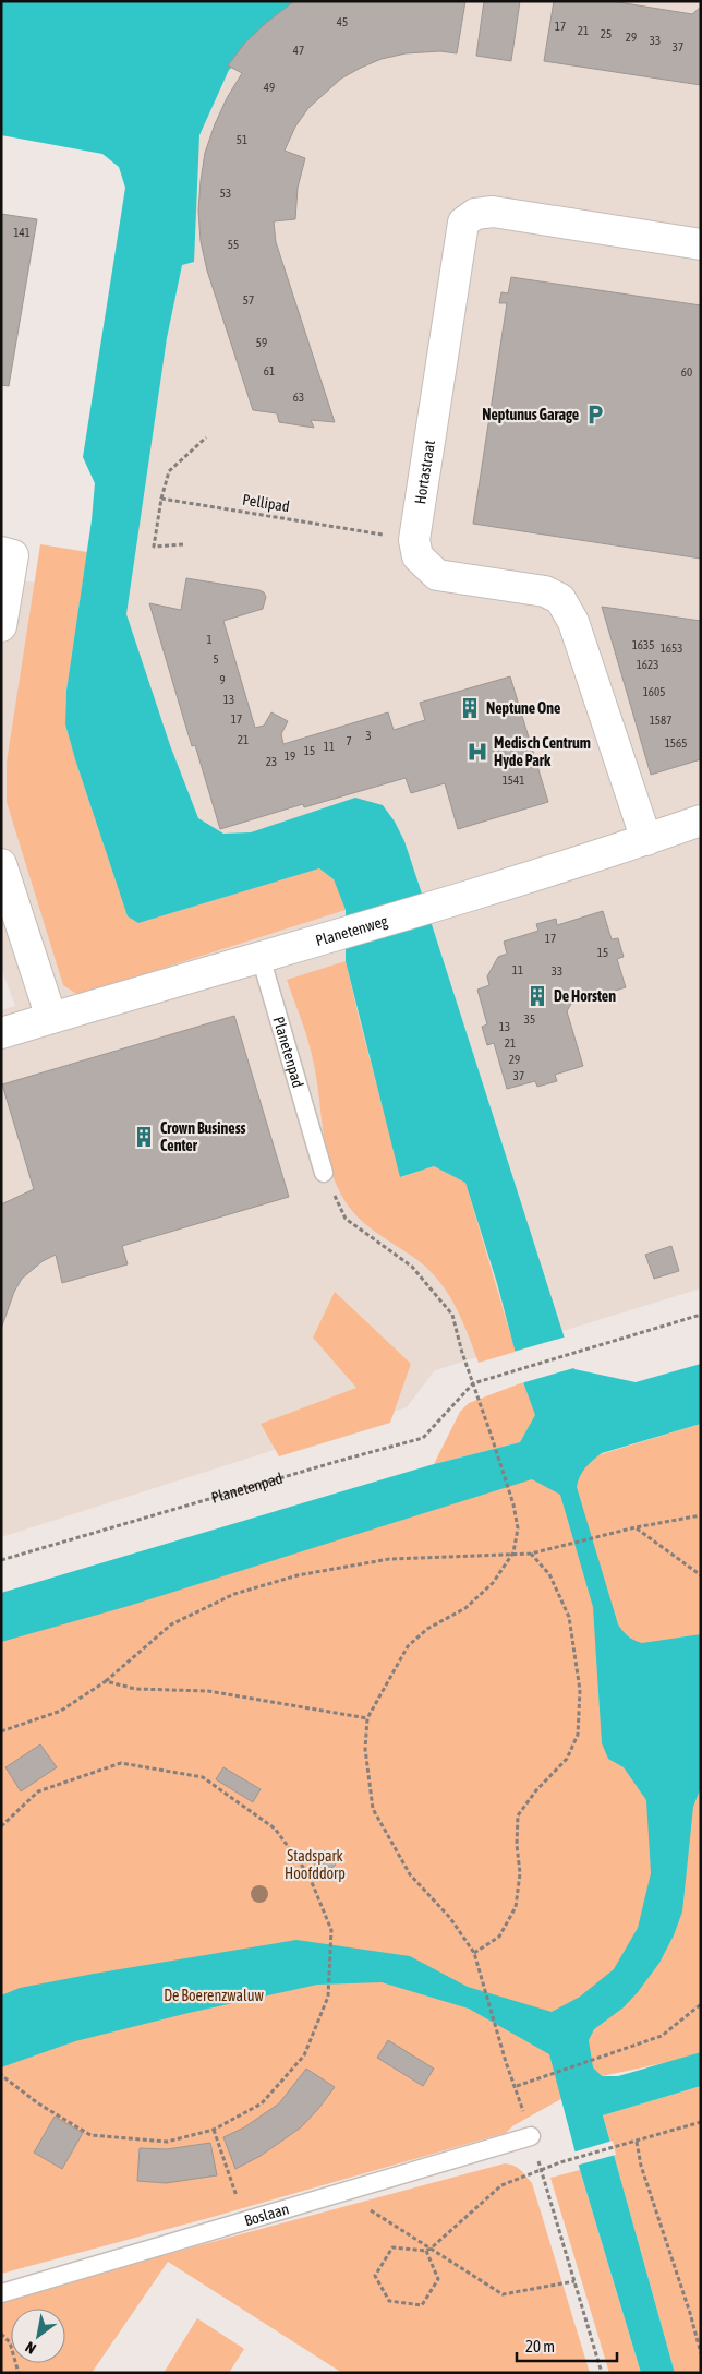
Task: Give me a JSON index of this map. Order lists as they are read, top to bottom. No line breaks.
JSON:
{"streets":{"street":["Hortastraat","Planetenweg"],"lane":["Planetenpad","Boslaan"],"path":["Pellipad"]},"crossings":[["Hortastraat","Pellipad"],["Planetenweg","Planetenpad"]],"parks":["Stadspark Hoofddorp","De Boerenzwaluw"],"places":{"parking":["Neptunus Garage"],"building":["Neptune One","De Horsten","Crown Business Center"],"hospital":["Medisch Centrum Hyde Park"]},"house_numbers":["45","17","21","25","29","33","37","47","49","51","53","141","55","57","59","61","60","63","1","1635","1653","5","1623","9","1605","13","17","1587","3","21","7","1565","11","15","19","23","1541","17","15","11","33","35","13","21","29","37"],"scale_bar":"20 m","north":"bottom left"}
